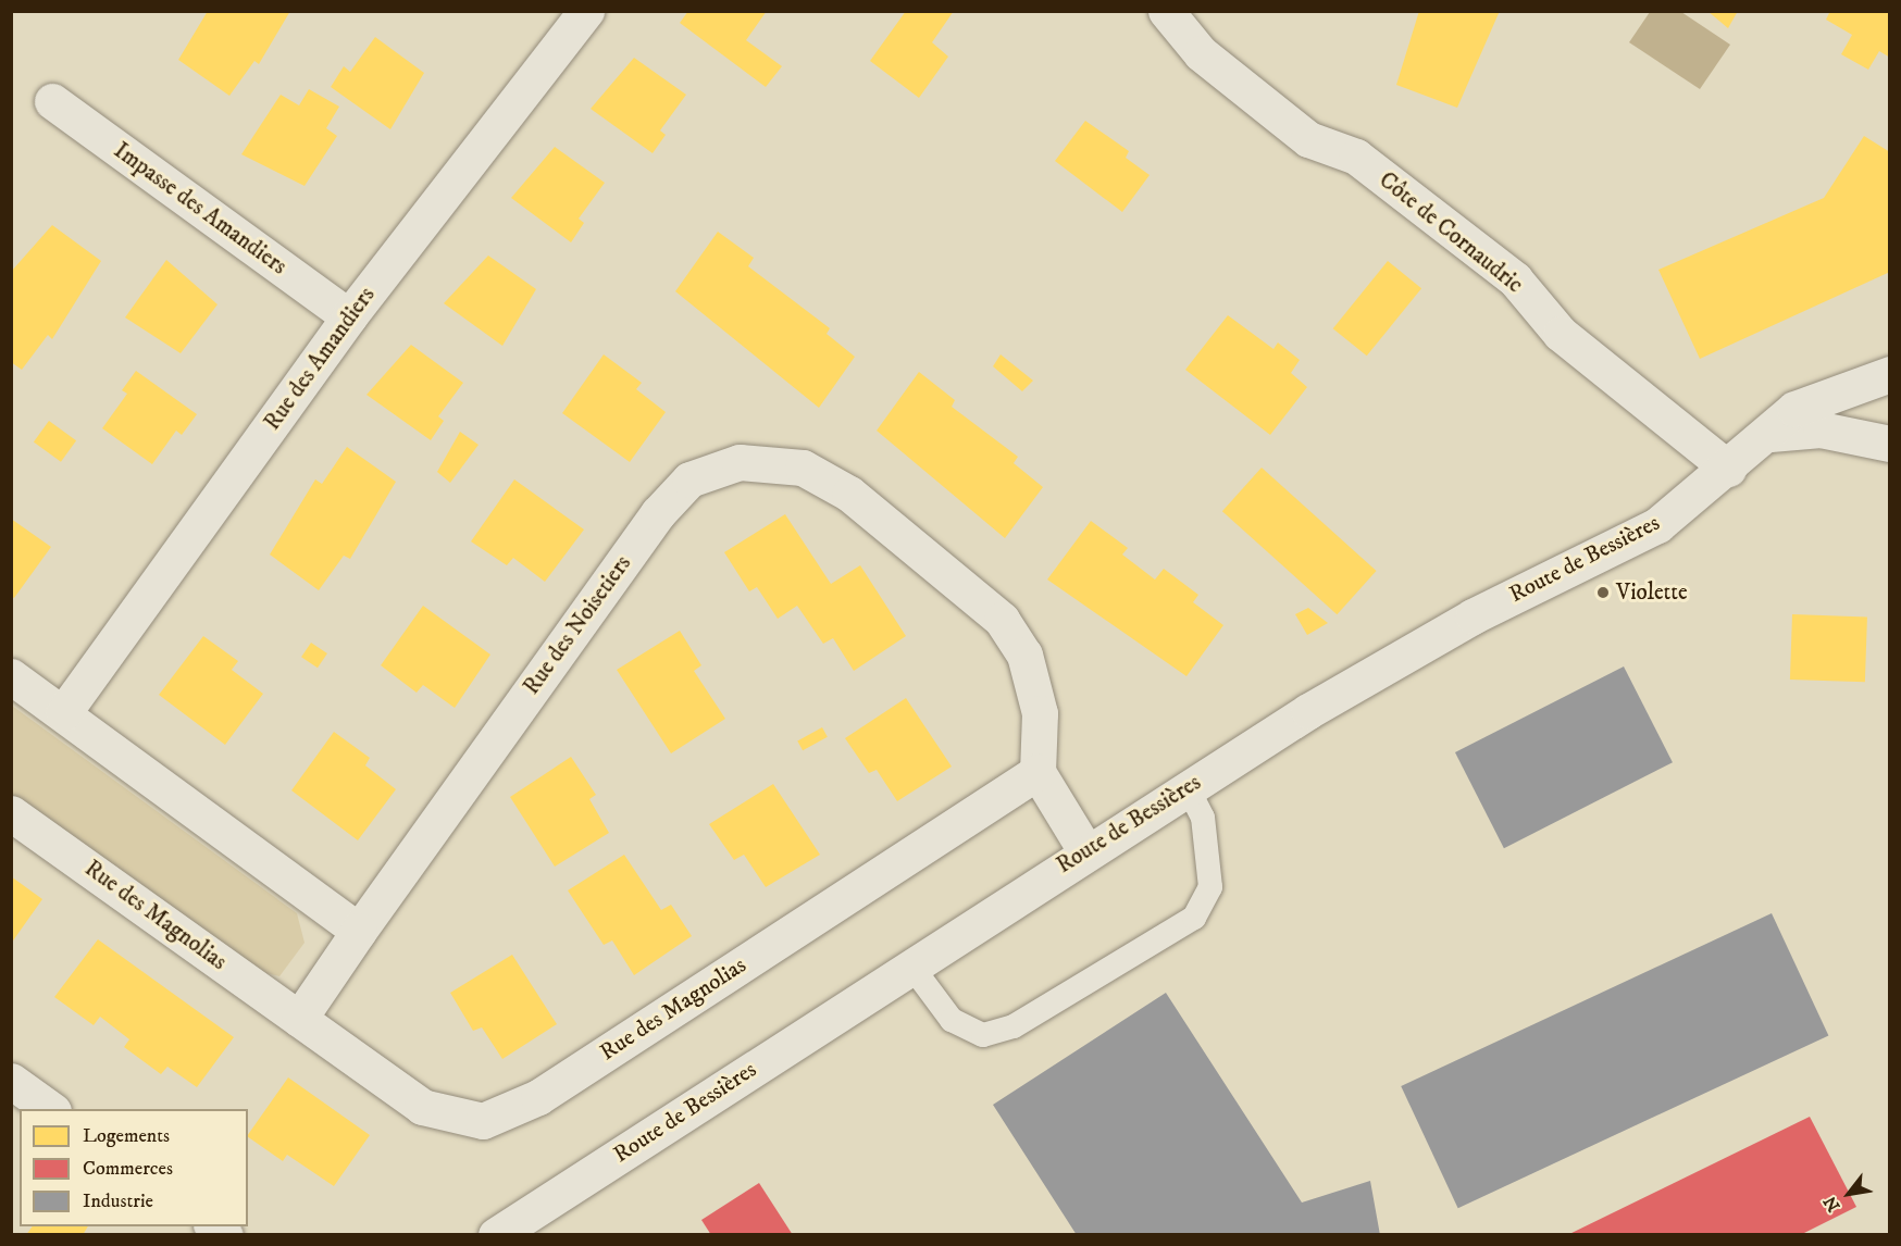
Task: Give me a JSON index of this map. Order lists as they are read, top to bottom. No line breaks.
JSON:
{"streets":{"street":["Impasse des Amandiers","Côte de Cornaudric","Rue des Amandiers","Route de Bessières","Rue des Noisetiers","Rue des Magnolias"]},"crossings":[["Impasse des Amandiers","Rue des Amandiers"],["Côte de Cornaudric","Route de Bessières"],["Rue des Noisetiers","Rue des Magnolias"]],"places":["Violette"],"legend":["Logements","Commerces","Industrie"],"north":"bottom left"}
